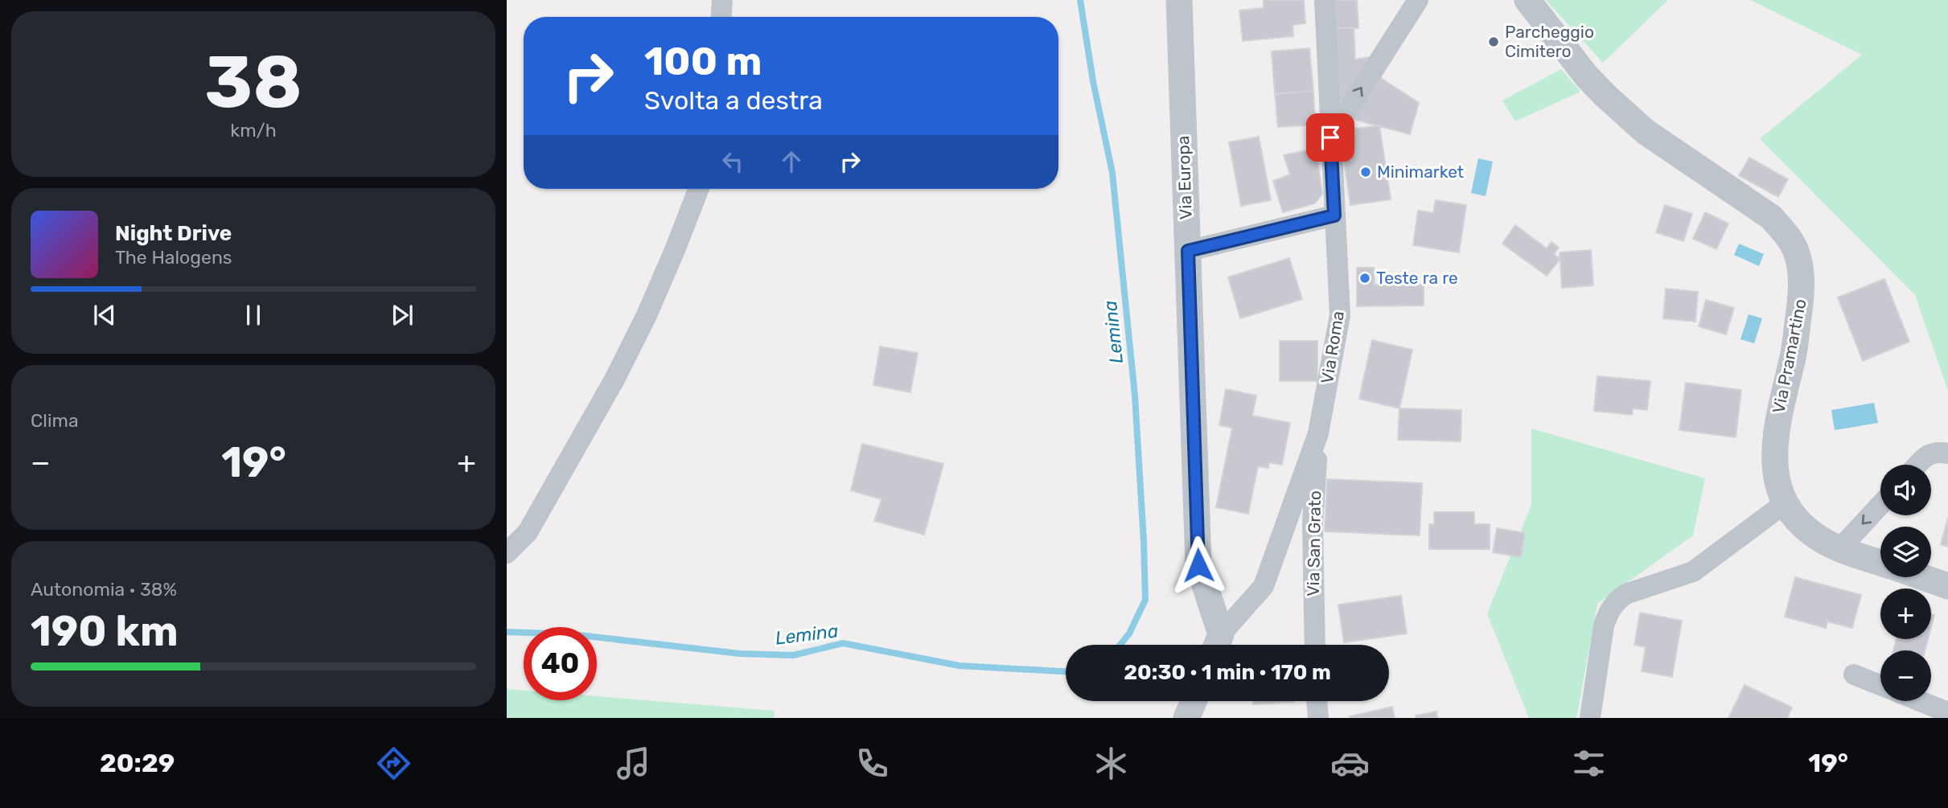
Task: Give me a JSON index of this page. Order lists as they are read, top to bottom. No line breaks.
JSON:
{"streets":{"street":["Via Europa","Via Roma","Via Pramartino","Via San Grato"]},"crossings":[["Via Europa","Via Roma"],["Via Roma","Via San Grato"]],"water":["Lemina"],"places":["Parcheggio Cimitero","Minimarket","Teste ra re"],"page":{"tile":[["38","km/h"],"Clima",["Autonomia · 38%","190 km"]],"turn":["100 m","Svolta a destra"],"song":["Night Drive","The Halogens"],"heat":["−","19°","+"],"map_buttons":["+","−"],"limit":"40","trip":"20:30 · 1 min · 170 m","tabs":["20:29","19°"]}}
